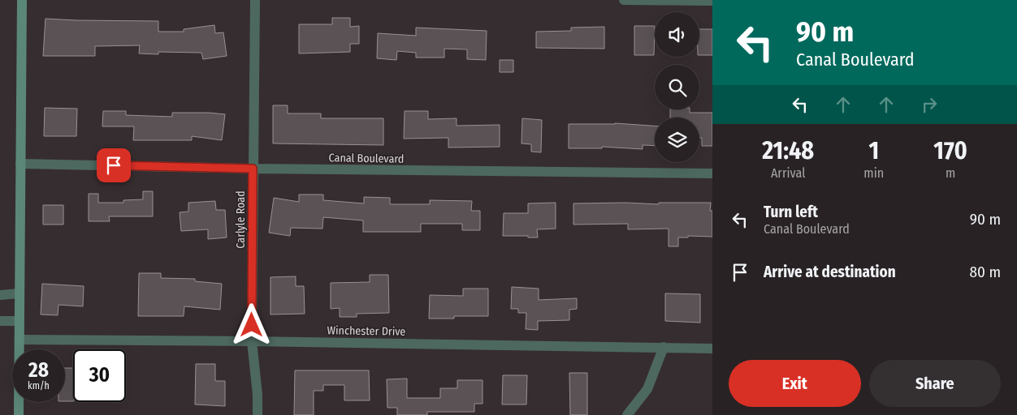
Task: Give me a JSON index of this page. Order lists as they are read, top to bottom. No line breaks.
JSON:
{"streets":{"street":["Canal Boulevard","Carlyle Road","Winchester Drive"]},"crossings":[["Canal Boulevard","Carlyle Road"],["Carlyle Road","Winchester Drive"]],"page":{"turn":["90 m","Canal Boulevard"],"eta":["21:48","Arrival","1","min","170","m"],"list":[{"name":"Turn left","note":"Canal Boulevard","value":"90 m"},{"name":"Arrive at destination","value":"80 m"}],"speed":"28 km/h","limit":"30","buttons":["Exit","Share"]}}
